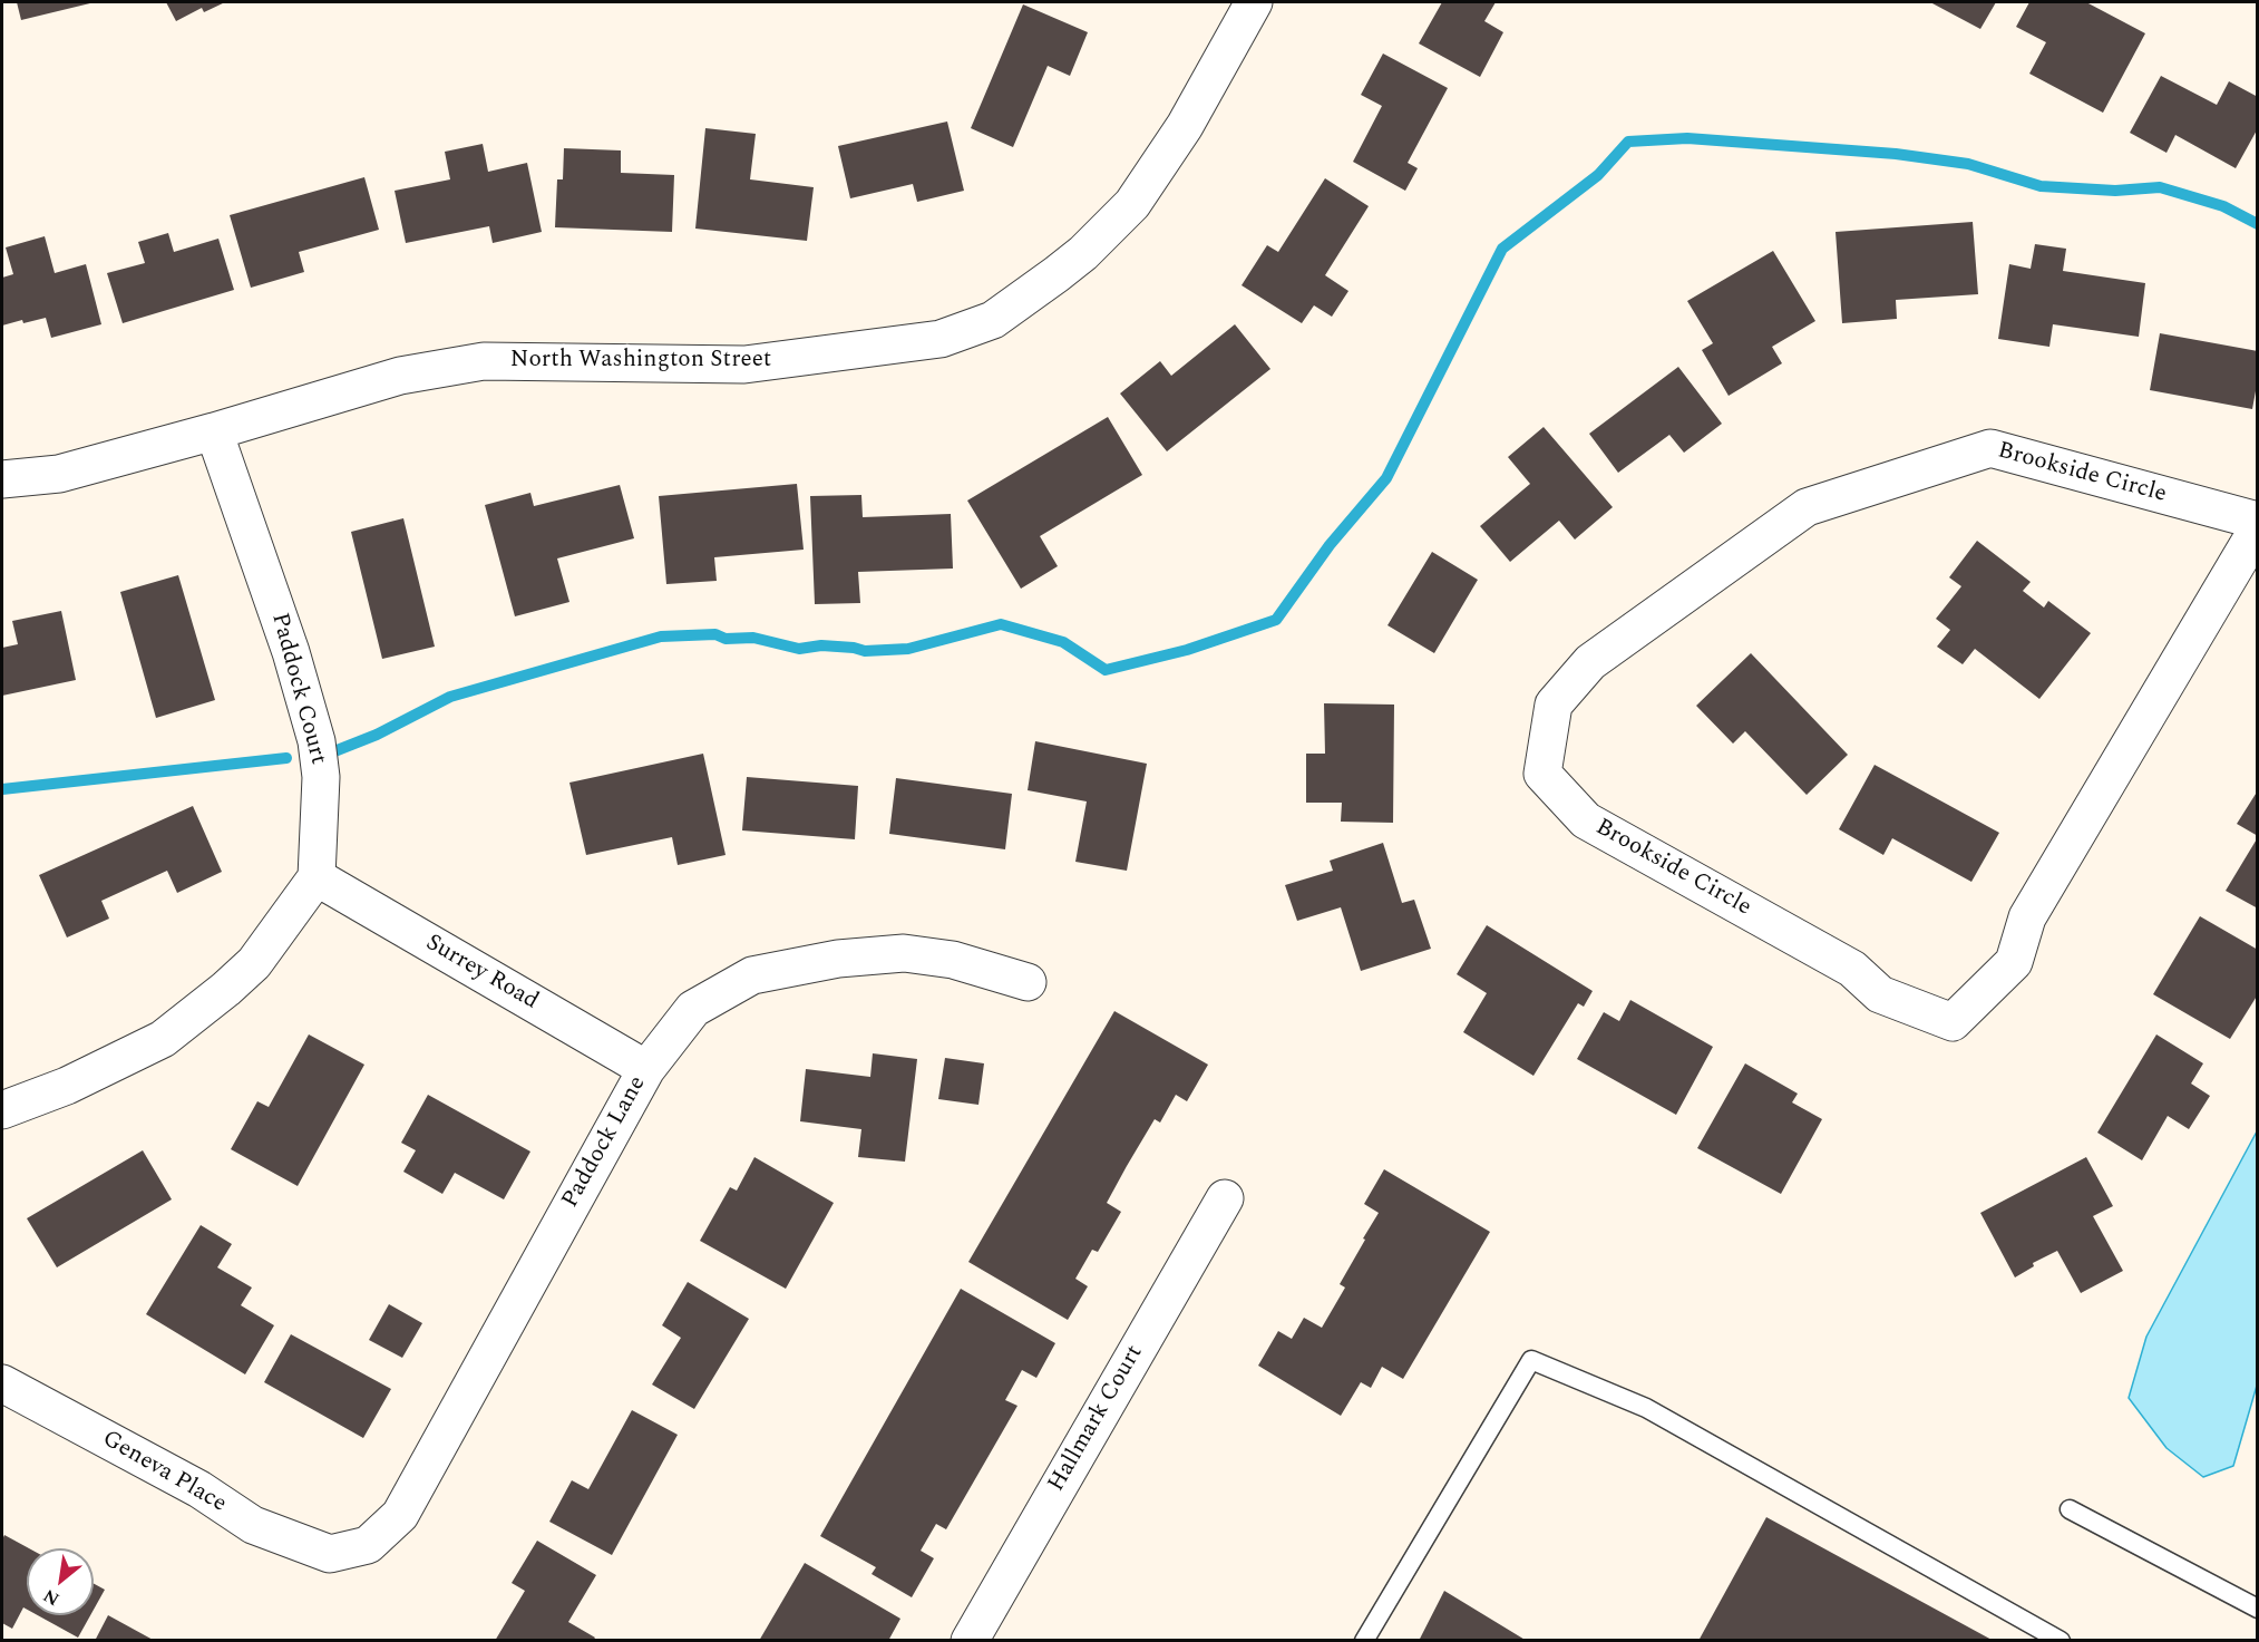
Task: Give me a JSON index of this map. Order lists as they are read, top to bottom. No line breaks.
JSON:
{"streets":{"street":["North Washington Street","Brookside Circle","Paddock Court","Surrey Road","Paddock Lane","Hallmark Court","Geneva Place"]},"crossings":[["North Washington Street","Paddock Court"],["Paddock Court","Surrey Road"],["Surrey Road","Paddock Lane"],["Paddock Lane","Geneva Place"]],"north":"bottom left"}
